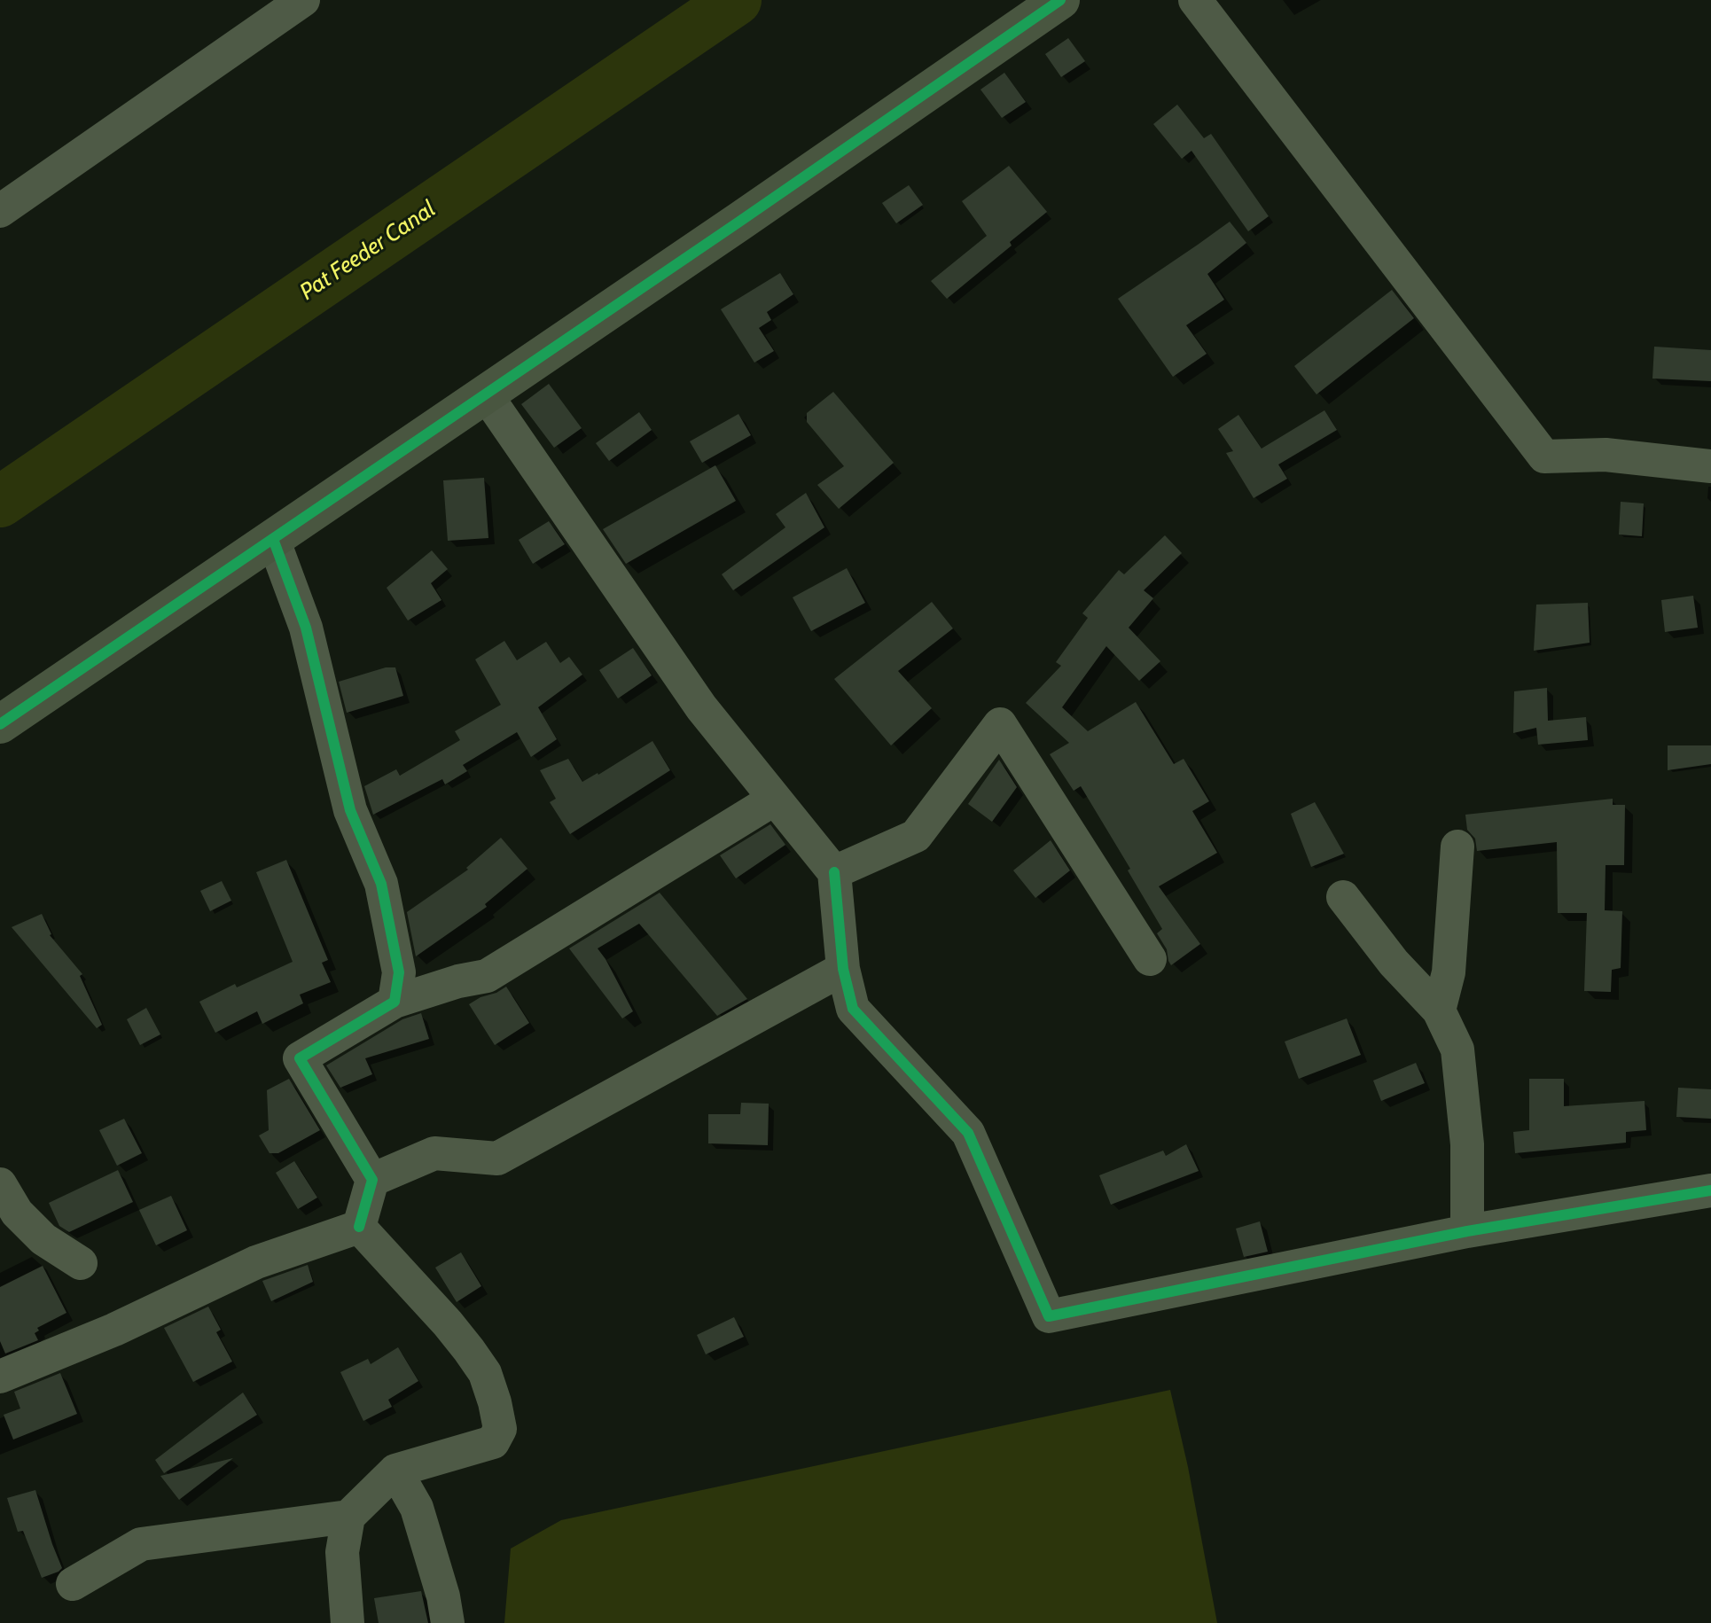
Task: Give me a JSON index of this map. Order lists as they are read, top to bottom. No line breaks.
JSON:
{"water":["Pat Feeder Canal"]}
